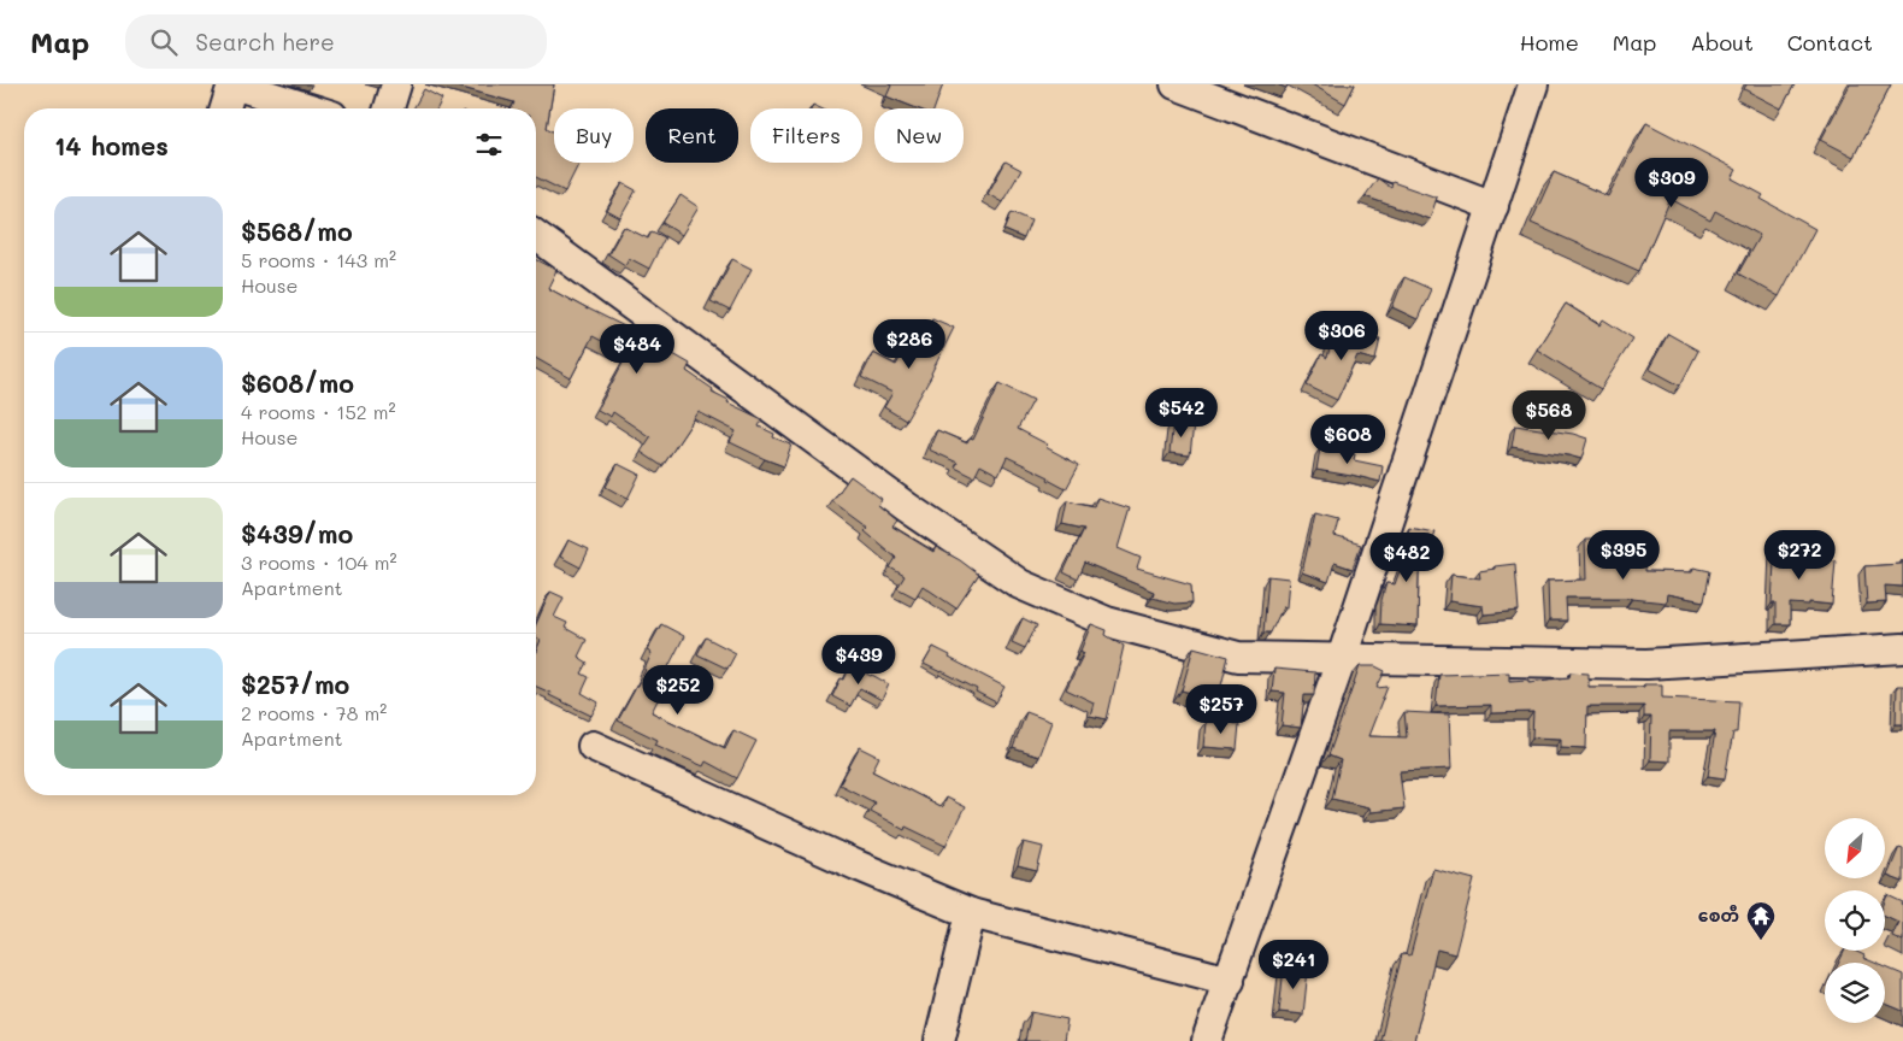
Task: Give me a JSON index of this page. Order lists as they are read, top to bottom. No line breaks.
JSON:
{"places":{"temple":["စေတီ"]},"north":"bottom left","page":{"header":"Map","search":"Search here","nav":["Home","Map","About","Contact"],"chip":["Buy","Rent","Filters","New"],"heading":"14 homes","price":["$309","$306","$286","$484","$542","$568","$608","$395","$272","$482","$439","$252","$257","$241"],"list":[{"name":"$568/mo","note":"5 rooms · 143 m² · House"},{"name":"$608/mo","note":"4 rooms · 152 m² · House"},{"name":"$439/mo","note":"3 rooms · 104 m² · Apartment"},{"name":"$257/mo","note":"2 rooms · 78 m² · Apartment"}]}}
